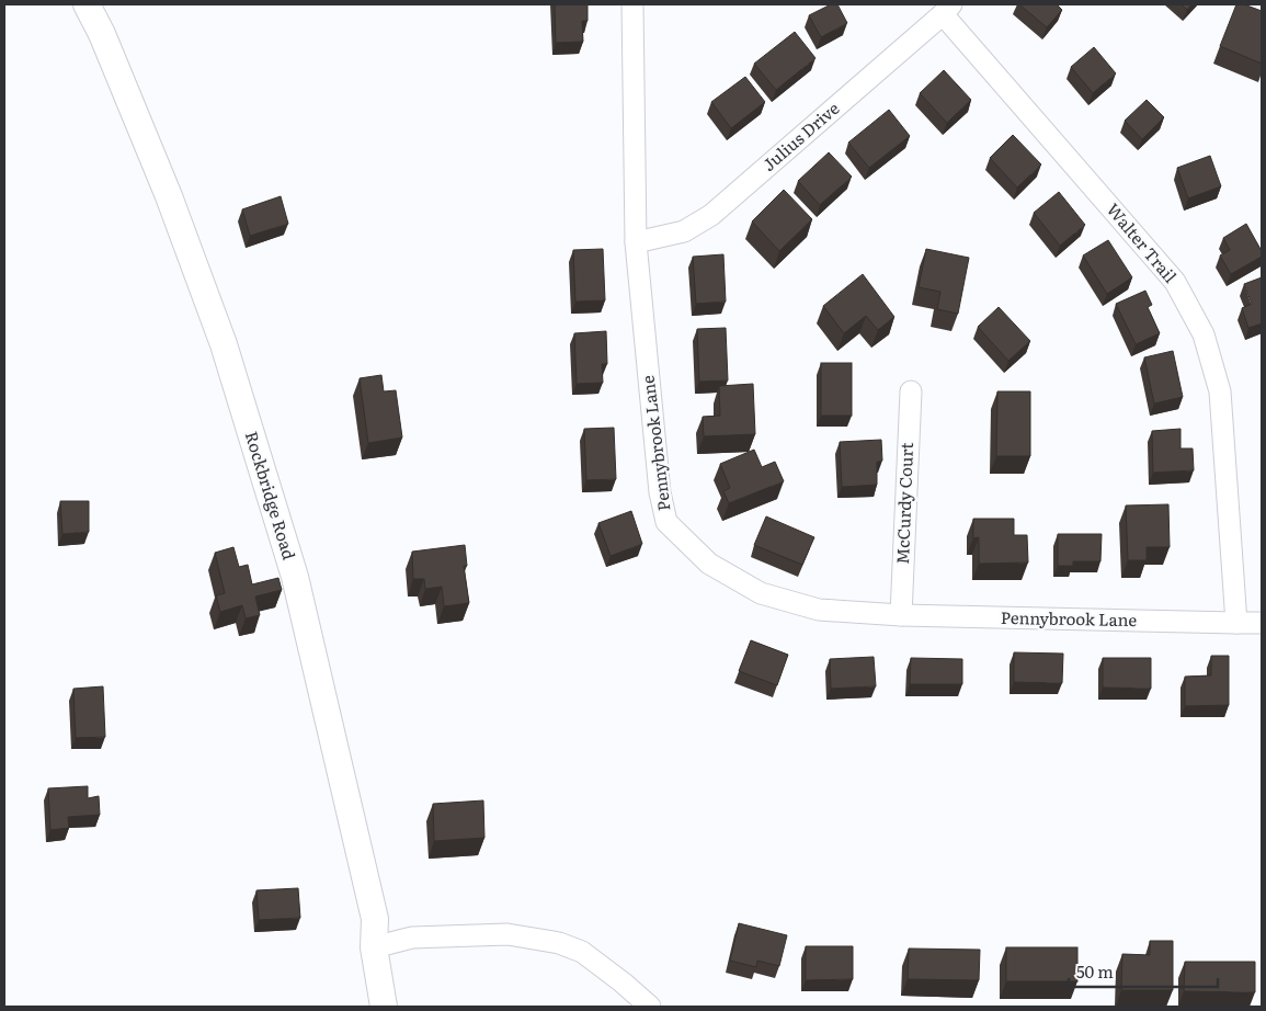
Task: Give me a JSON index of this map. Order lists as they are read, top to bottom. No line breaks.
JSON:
{"streets":{"main road":["Rockbridge Road"],"street":["Julius Drive","Walter Trail","Pennybrook Lane","McCurdy Court"]},"crossings":[["Julius Drive","Walter Trail"],["Julius Drive","Pennybrook Lane"],["Walter Trail","Pennybrook Lane"],["Pennybrook Lane","McCurdy Court"]],"scale_bar":"50 m"}
